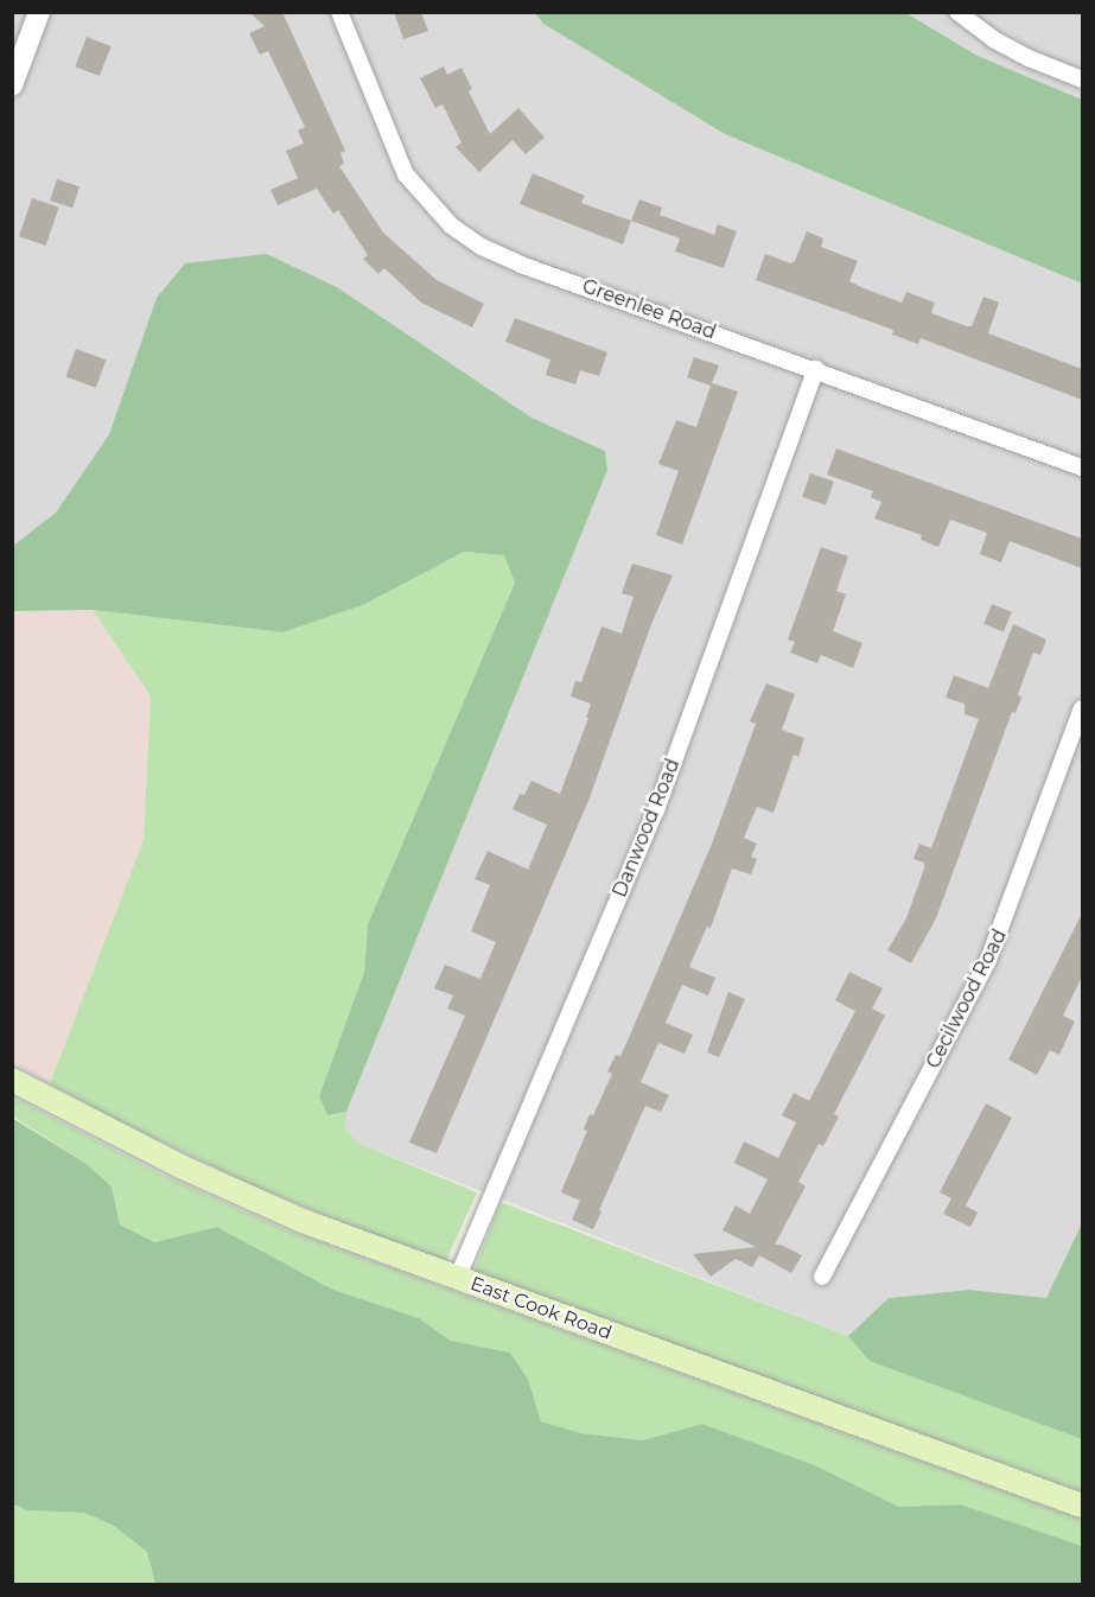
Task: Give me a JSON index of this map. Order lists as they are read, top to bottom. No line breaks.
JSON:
{"streets":{"main road":["East Cook Road"],"street":["Greenlee Road","Danwood Road","Cecilwood Road"]},"crossings":[["Greenlee Road","Danwood Road"],["Danwood Road","East Cook Road"]]}
